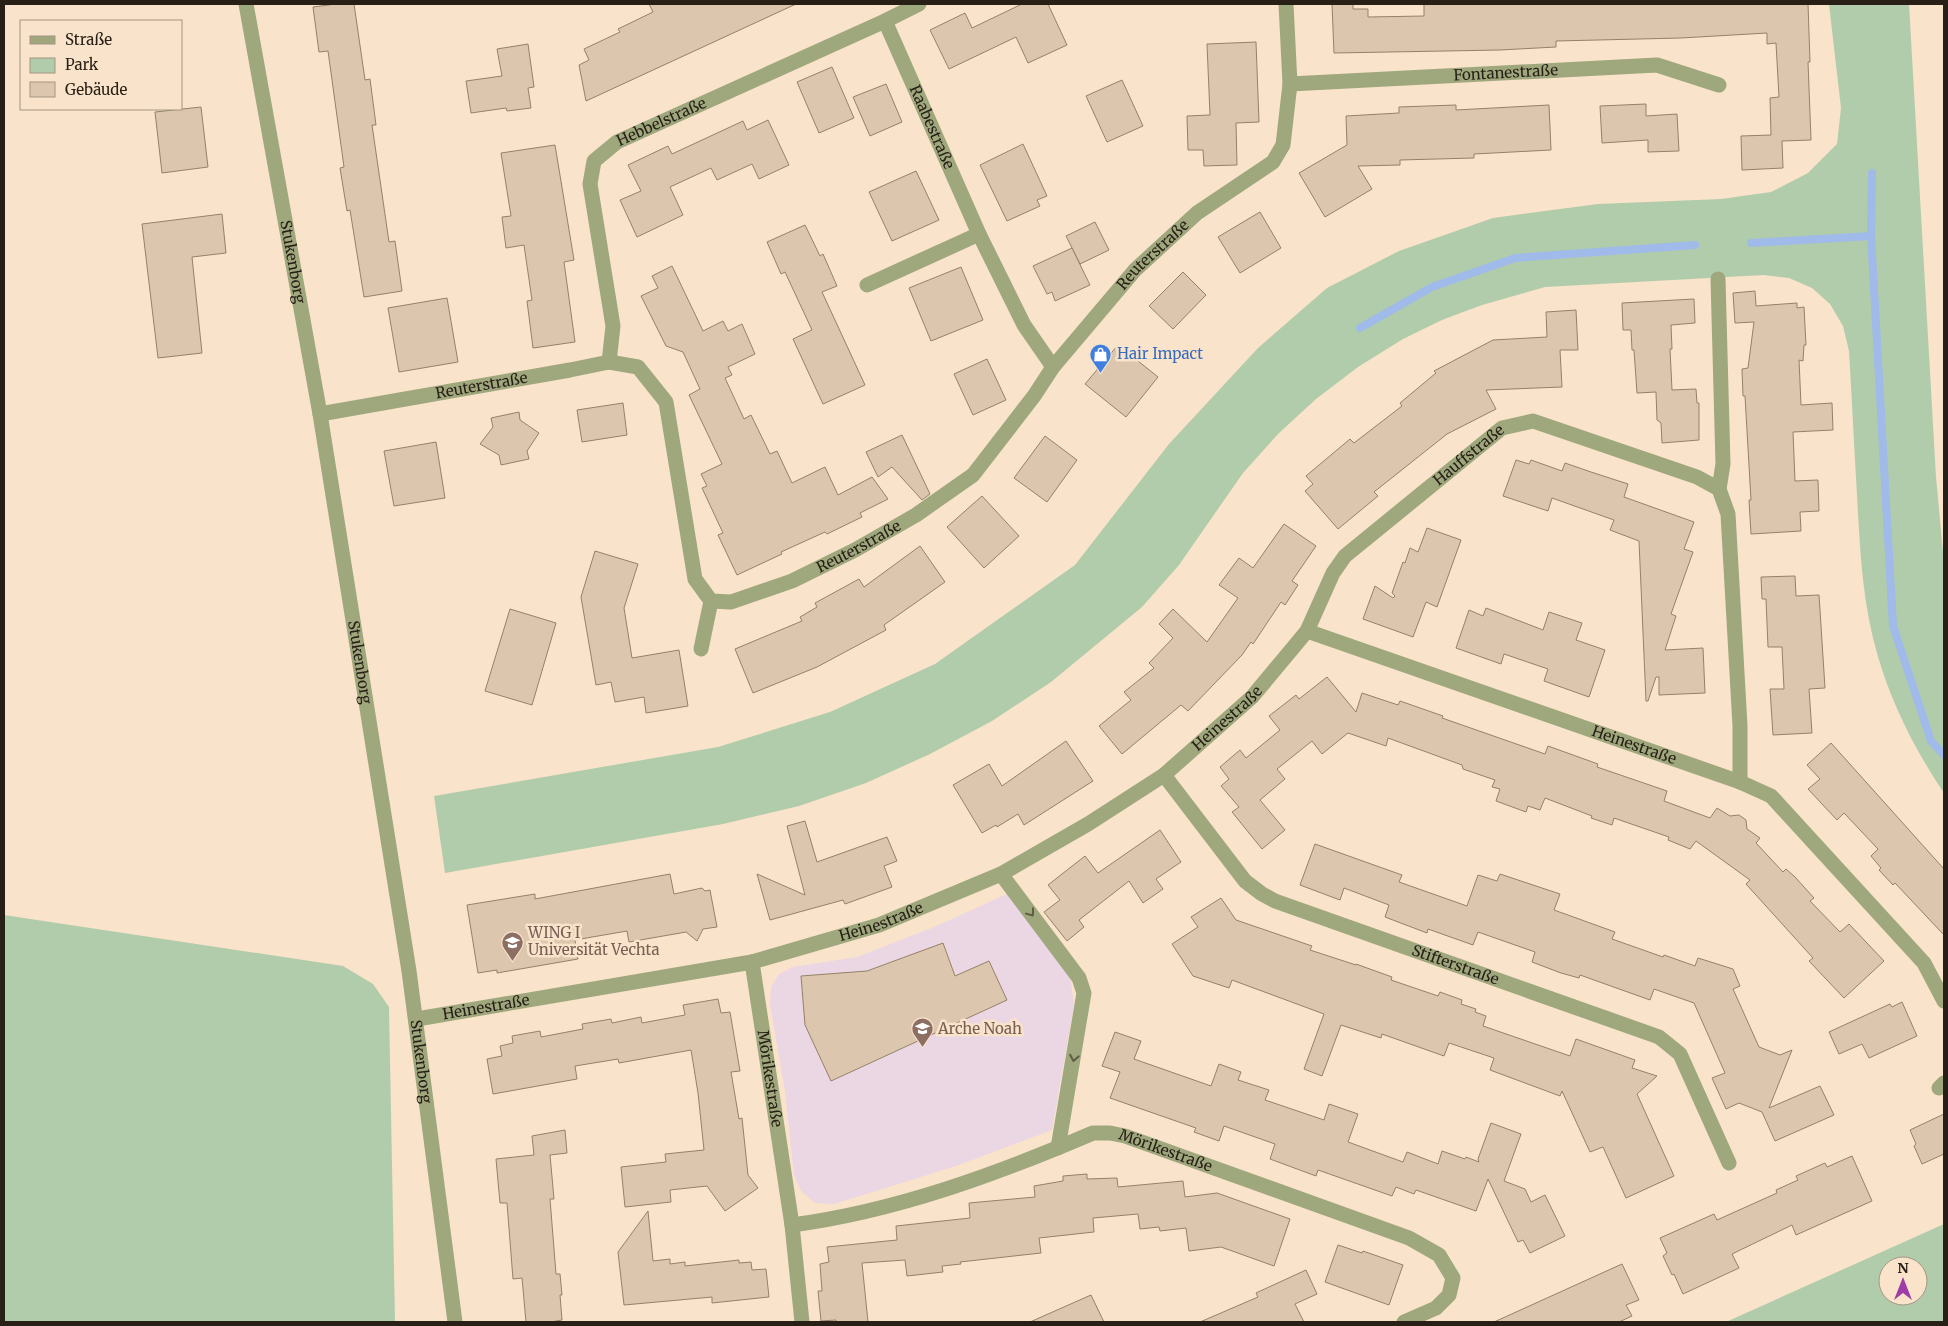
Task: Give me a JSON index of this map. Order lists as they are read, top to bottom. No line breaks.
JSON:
{"streets":{"street":["Fontanestraße","Hebbelstraße","Raabestraße","Reuterstraße","Stukenborg","Hauffstraße","Heinestraße","Stifterstraße","Mörikestraße"]},"crossings":[["Fontanestraße","Reuterstraße"],["Hebbelstraße","Raabestraße"],["Hebbelstraße","Reuterstraße"],["Raabestraße","Reuterstraße"],["Reuterstraße","Stukenborg"],["Stukenborg","Heinestraße"],["Hauffstraße","Heinestraße"],["Heinestraße","Stifterstraße"],["Heinestraße","Mörikestraße"]],"places":{"shop":["Hair Impact"],"school or university":["WING I Universität Vechta","Arche Noah"]},"legend":["Straße","Park","Gebäude"],"north":"top"}
